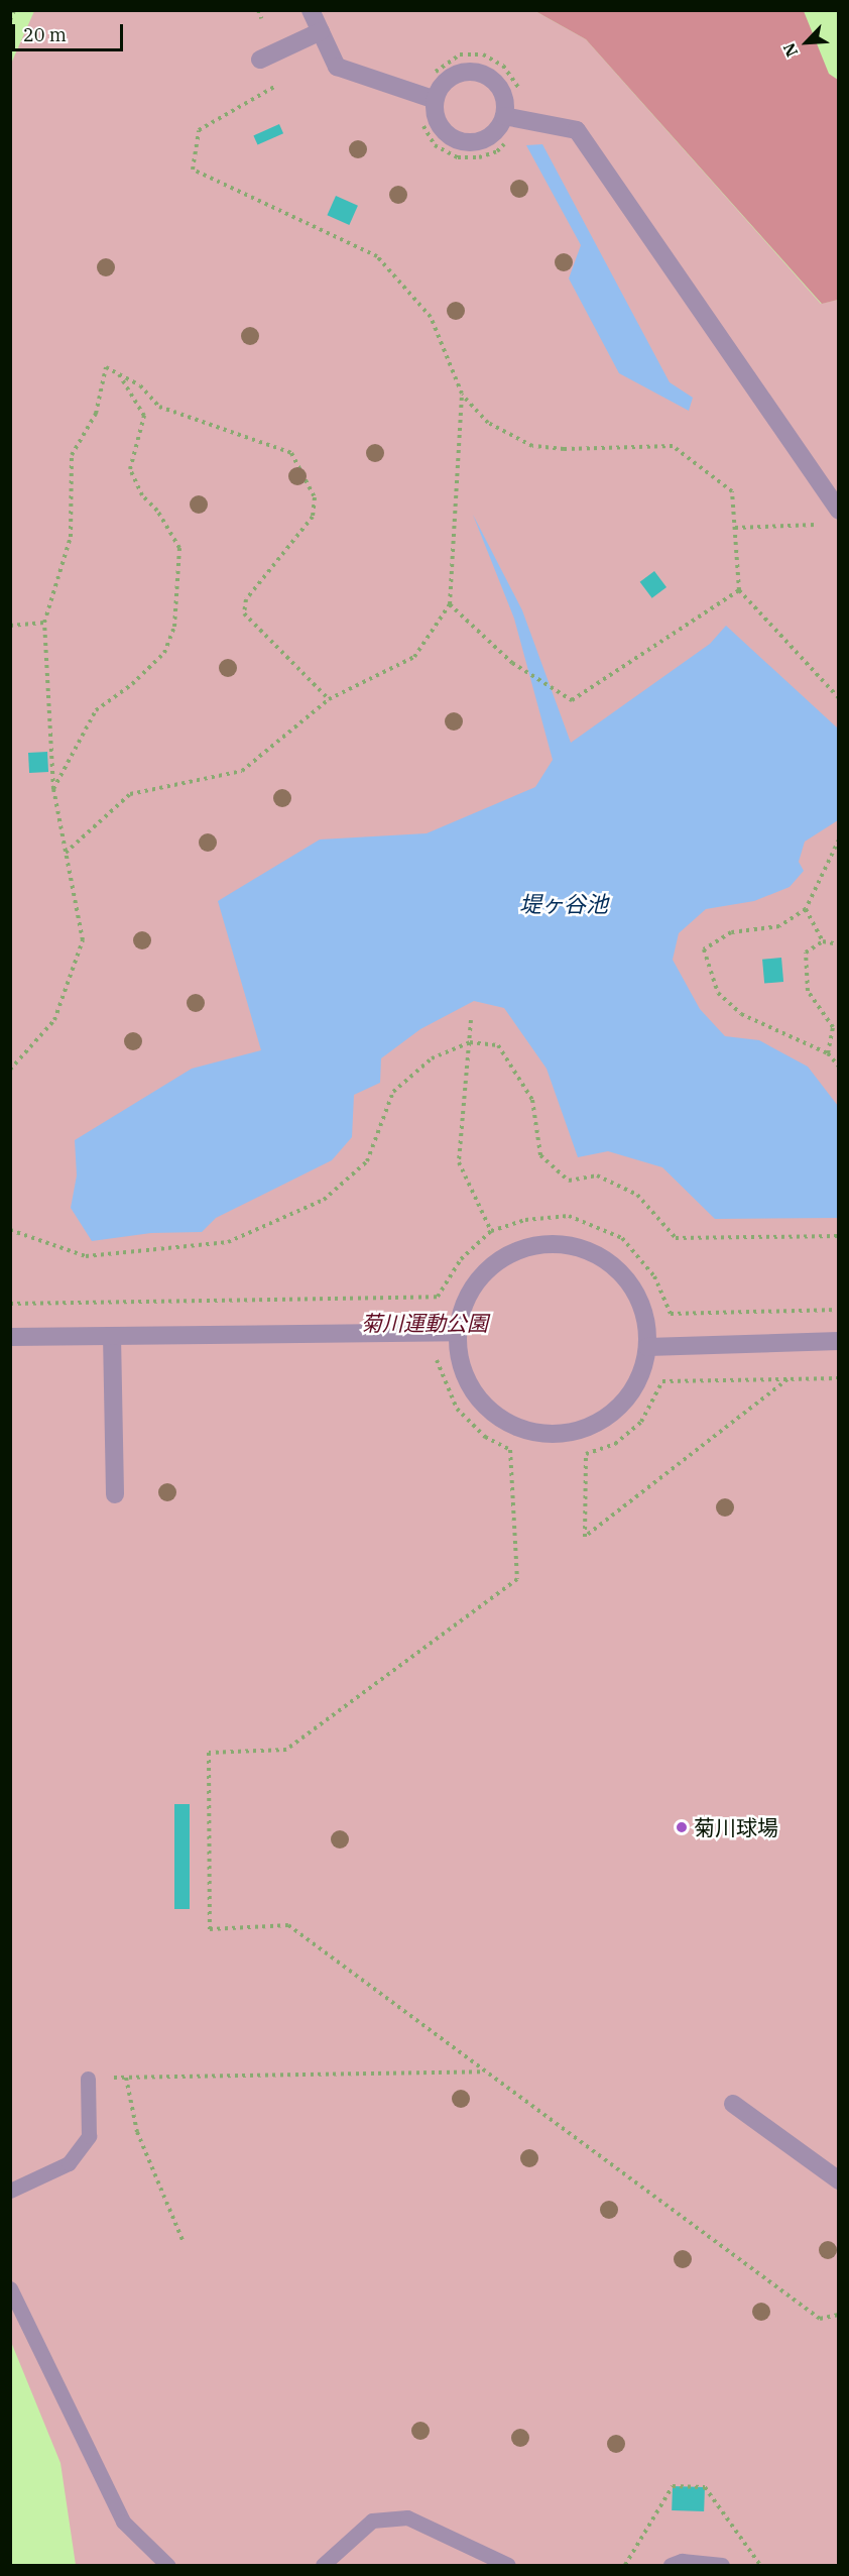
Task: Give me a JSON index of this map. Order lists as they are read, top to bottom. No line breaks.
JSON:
{"water":["堤ヶ谷池"],"parks":["菊川運動公園"],"places":["菊川球場"],"scale_bar":"20 m","north":"bottom left"}
